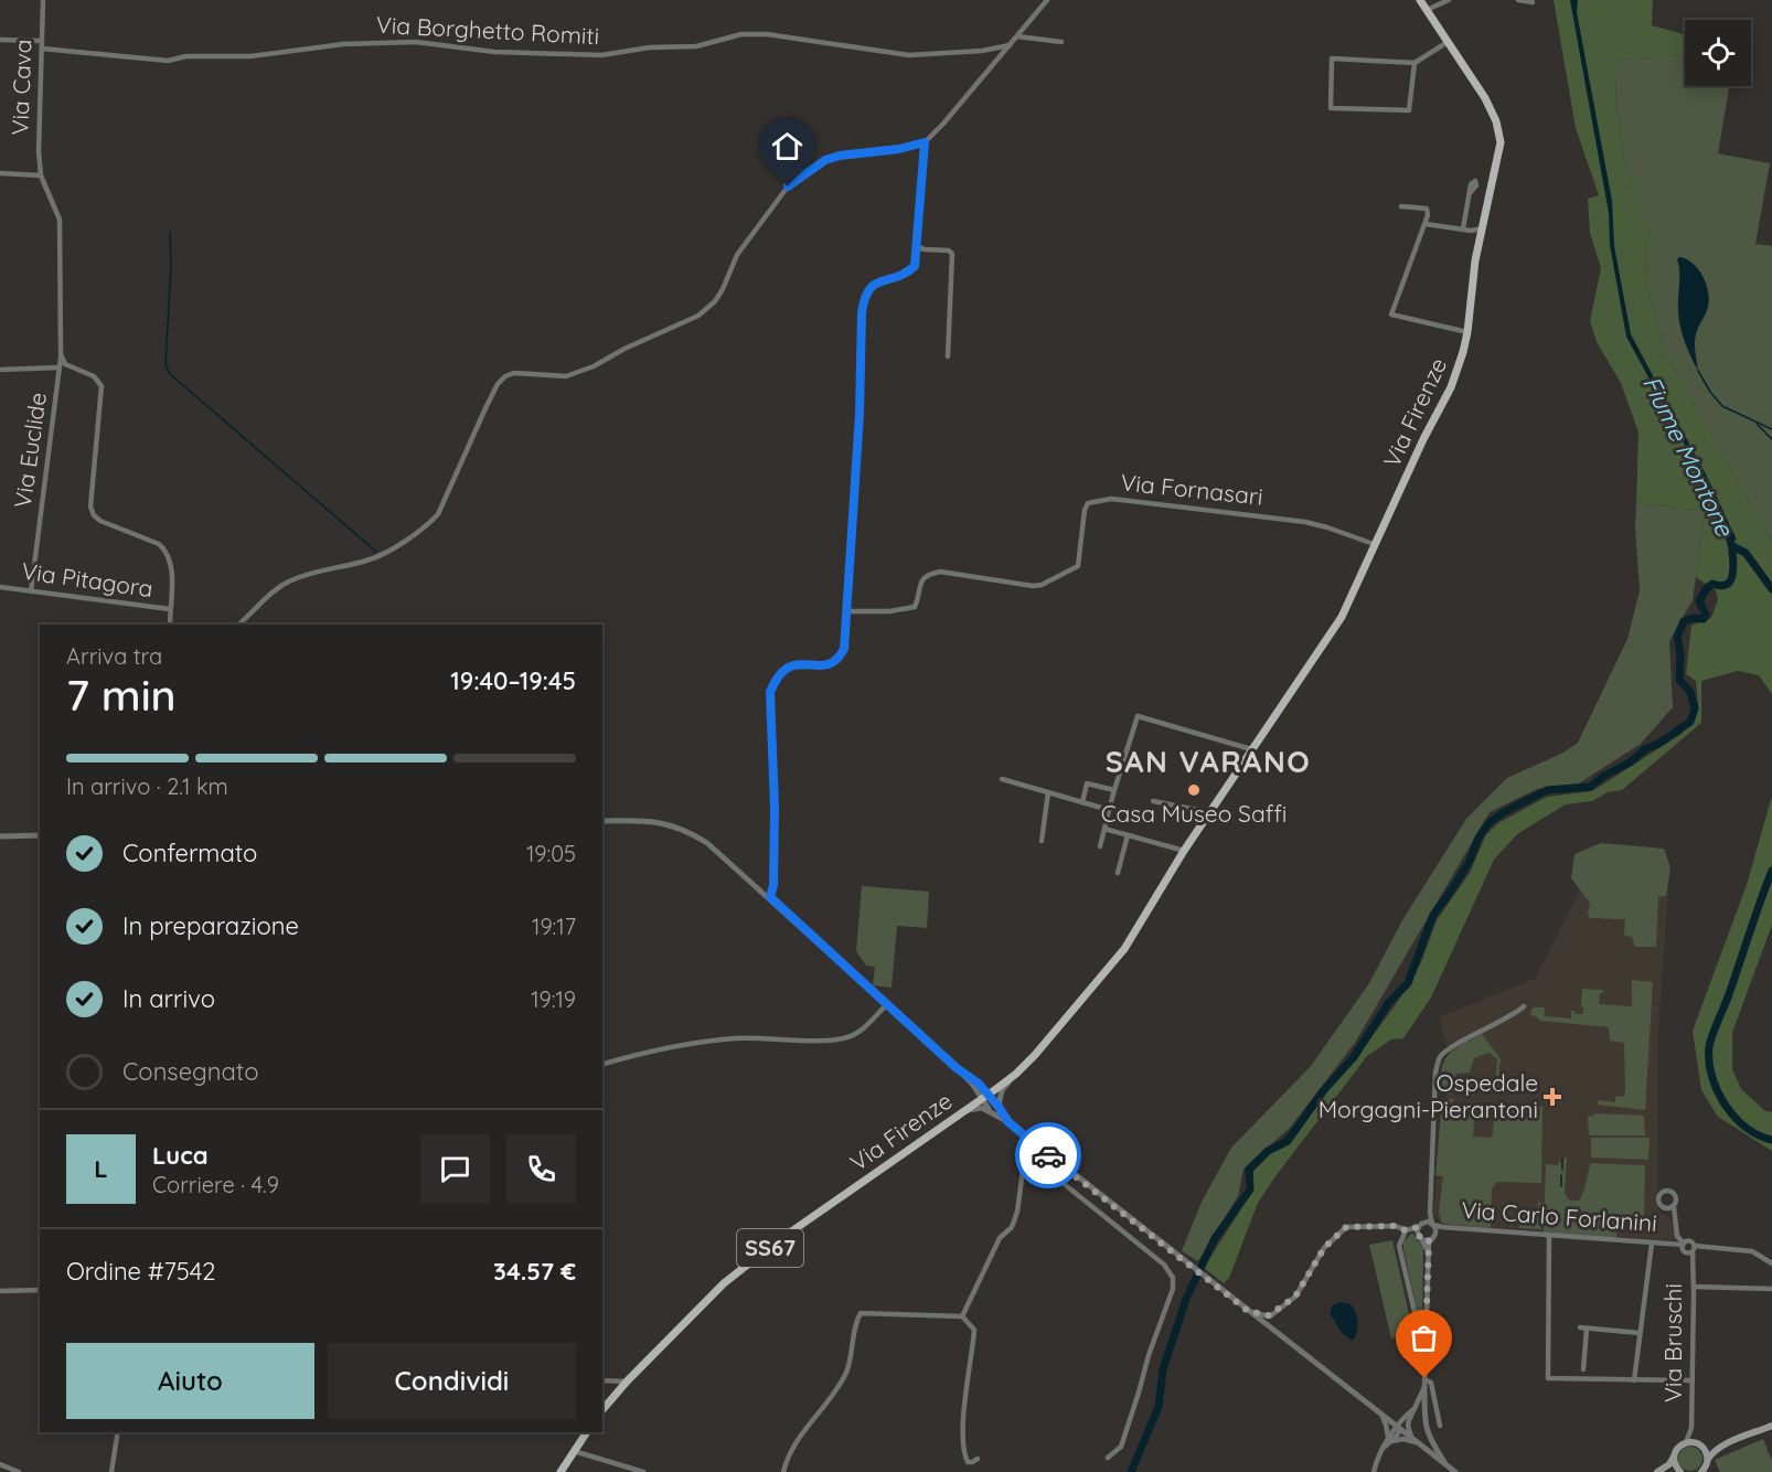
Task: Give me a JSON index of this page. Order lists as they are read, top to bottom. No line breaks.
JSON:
{"streets":{"main road":["Via Firenze","SS67"],"street":["Via Borghetto Romiti","Via Cava","Via Euclide","Via Fornasari","Via Pitagora","Via Carlo Forlanini","Via Bruschi"]},"crossings":[["Via Borghetto Romiti","Via Cava"],["Via Cava","Via Euclide"],["Via Firenze","Via Fornasari"],["Via Euclide","Via Pitagora"],["Via Carlo Forlanini","Via Bruschi"]],"districts":["SAN VARANO"],"water":["Fiume Montone"],"places":{"other":["Casa Museo Saffi"],"health":["Ospedale Morgagni-Pierantoni"]},"page":{"heading":["7 min","Arriva tra","19:40–19:45"],"panel":["Luca","Corriere · 4.9","Ordine #7542","34.57 €"],"bar":"In arrivo · 2.1 km","list":[["Confermato","19:05"],["In preparazione","19:17"],["In arrivo","19:19"],"Consegnato"],"round":"L","buttons":["Aiuto","Condividi"]}}
